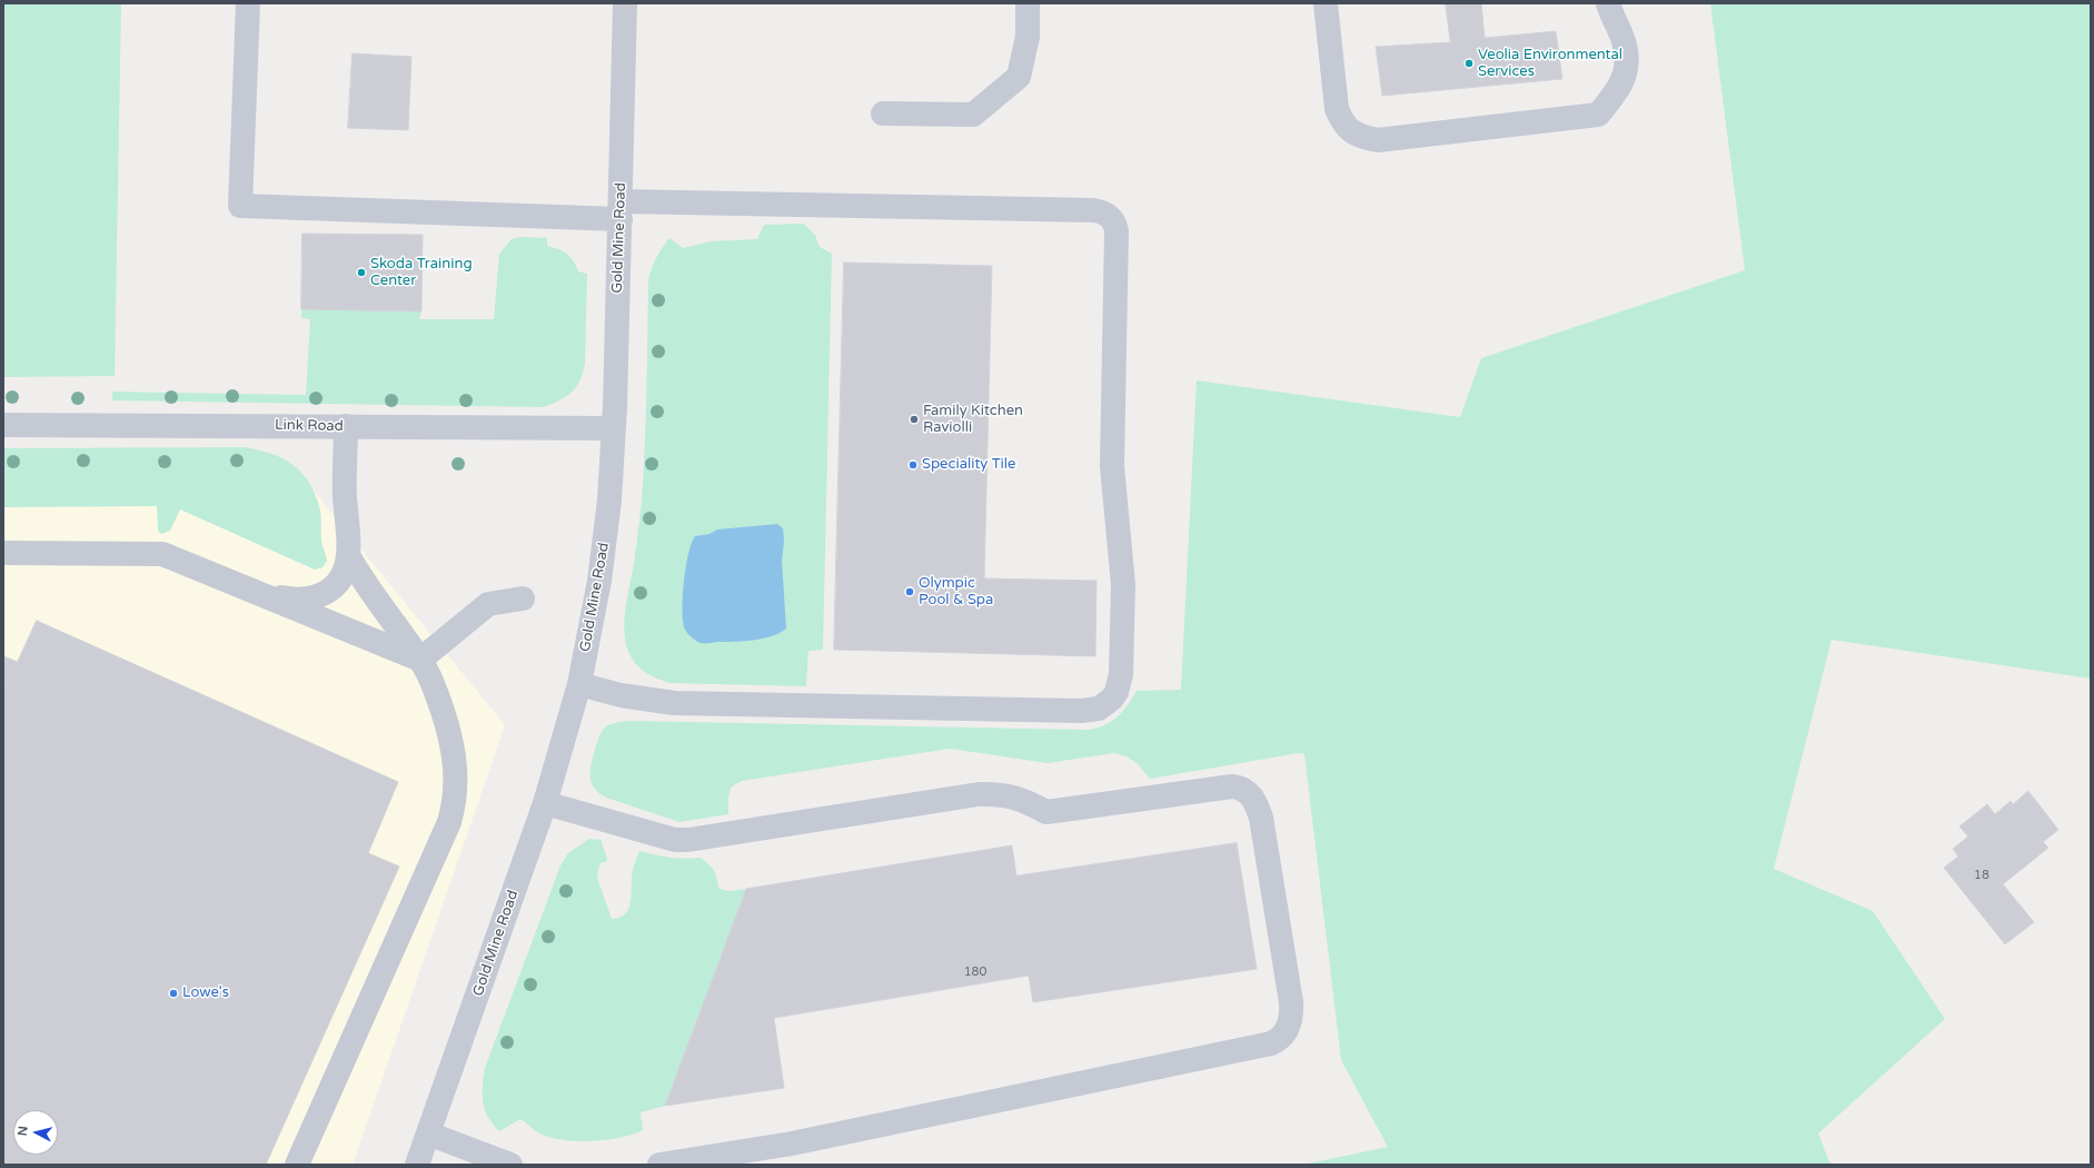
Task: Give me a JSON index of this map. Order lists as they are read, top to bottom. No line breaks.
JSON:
{"streets":{"street":["Gold Mine Road","Link Road"]},"crossings":[["Gold Mine Road","Link Road"]],"places":["Veolia Environmental Services","Skoda Training Center","Family Kitchen Raviolli","Speciality Tile","Olympic Pool & Spa","Lowe's"],"house_numbers":["18","180"],"north":"left"}
